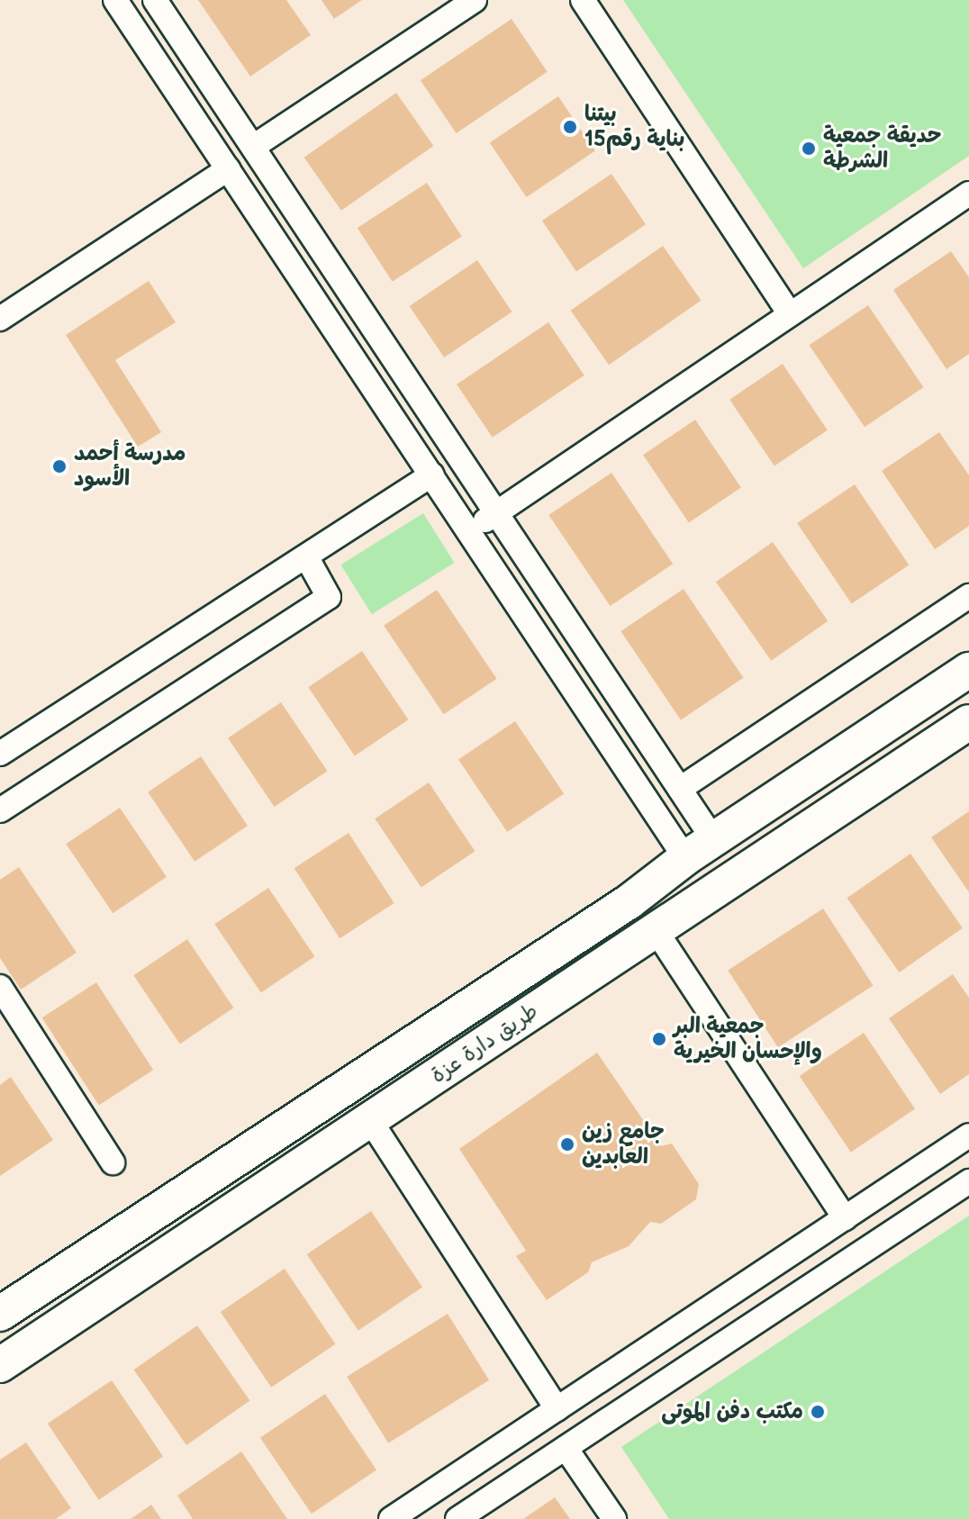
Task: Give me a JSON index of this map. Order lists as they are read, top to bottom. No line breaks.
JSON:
{"streets":{"main road":["طريق دارة عزة"]},"places":["بيتنا بناية رقم15","حديقة جمعية الشرطة","مدرسة أحمد الأسود","جمعية البر والإحسان الخيرية","جامع زين العابدين","مكتب دفن الموتى"]}
